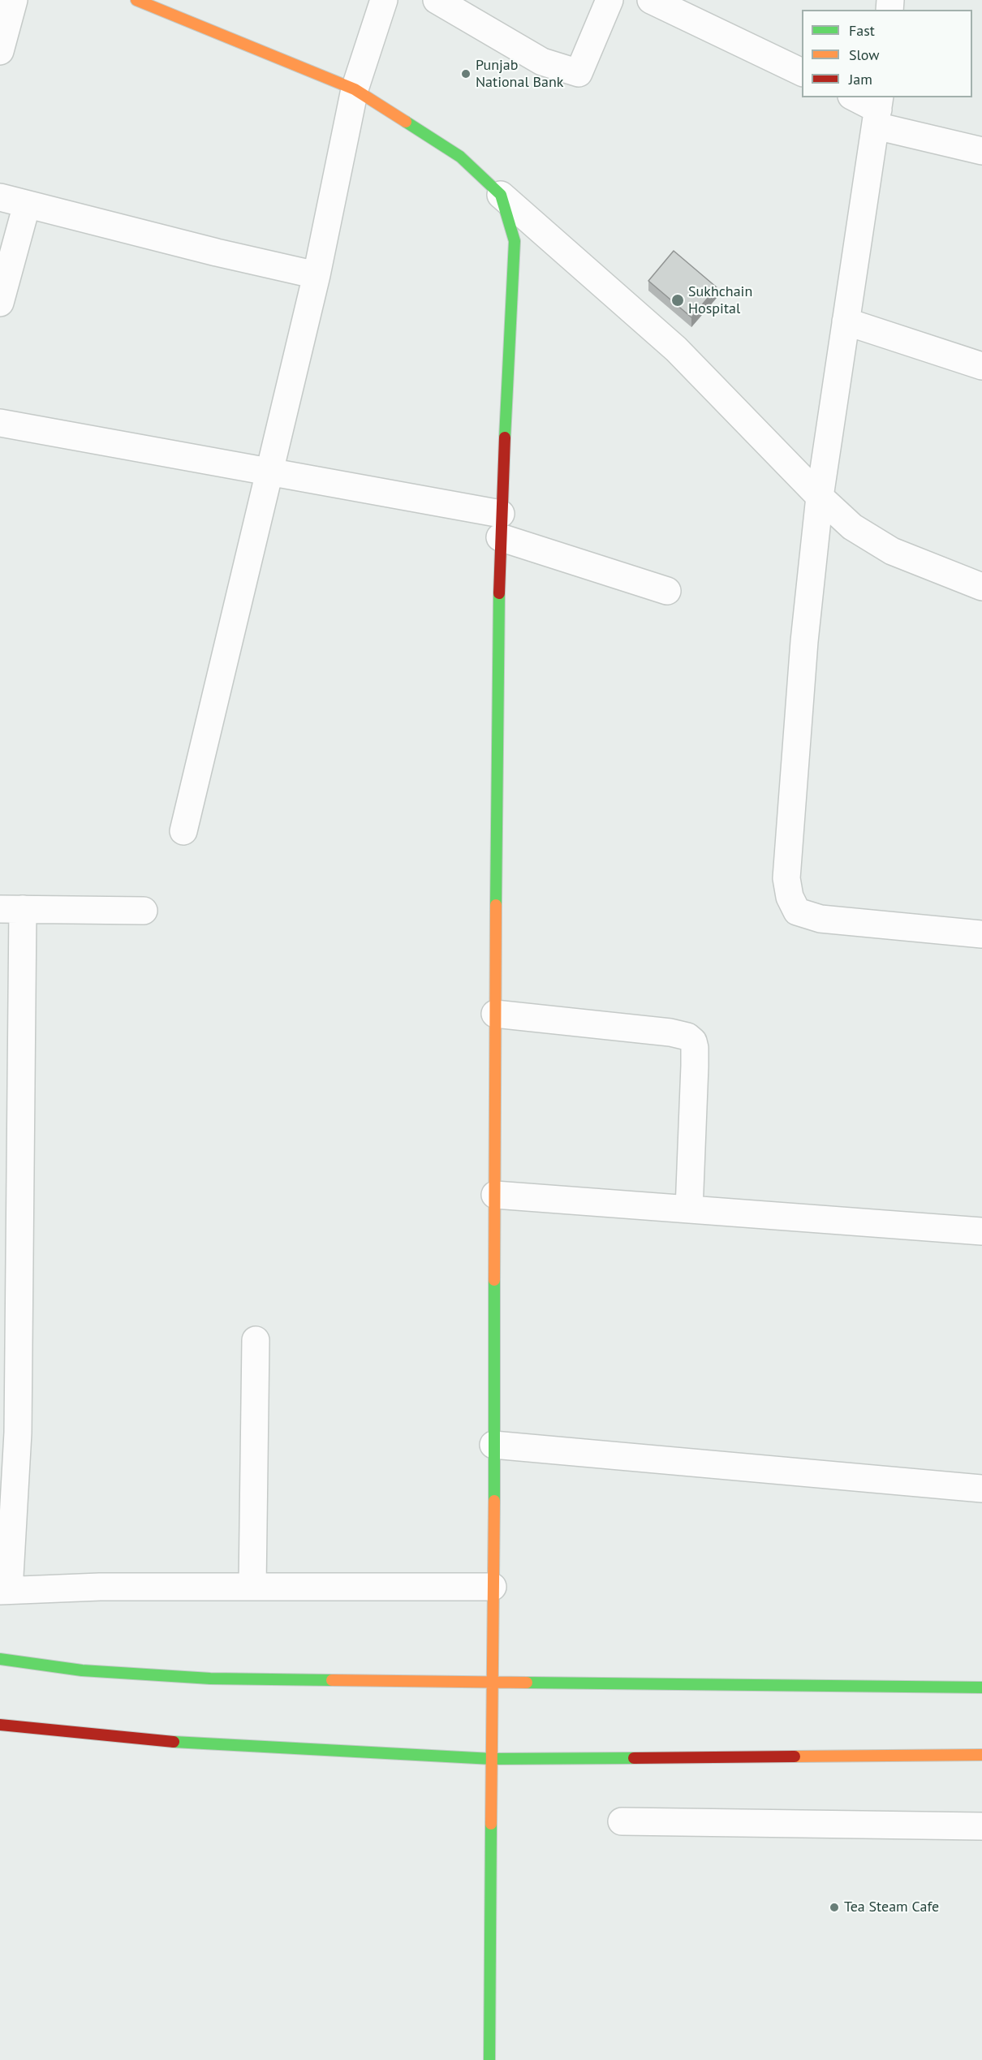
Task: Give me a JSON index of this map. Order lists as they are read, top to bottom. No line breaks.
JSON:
{"places":["Punjab National Bank","Sukhchain Hospital","Tea Steam Cafe"],"legend":["Fast","Slow","Jam"]}
